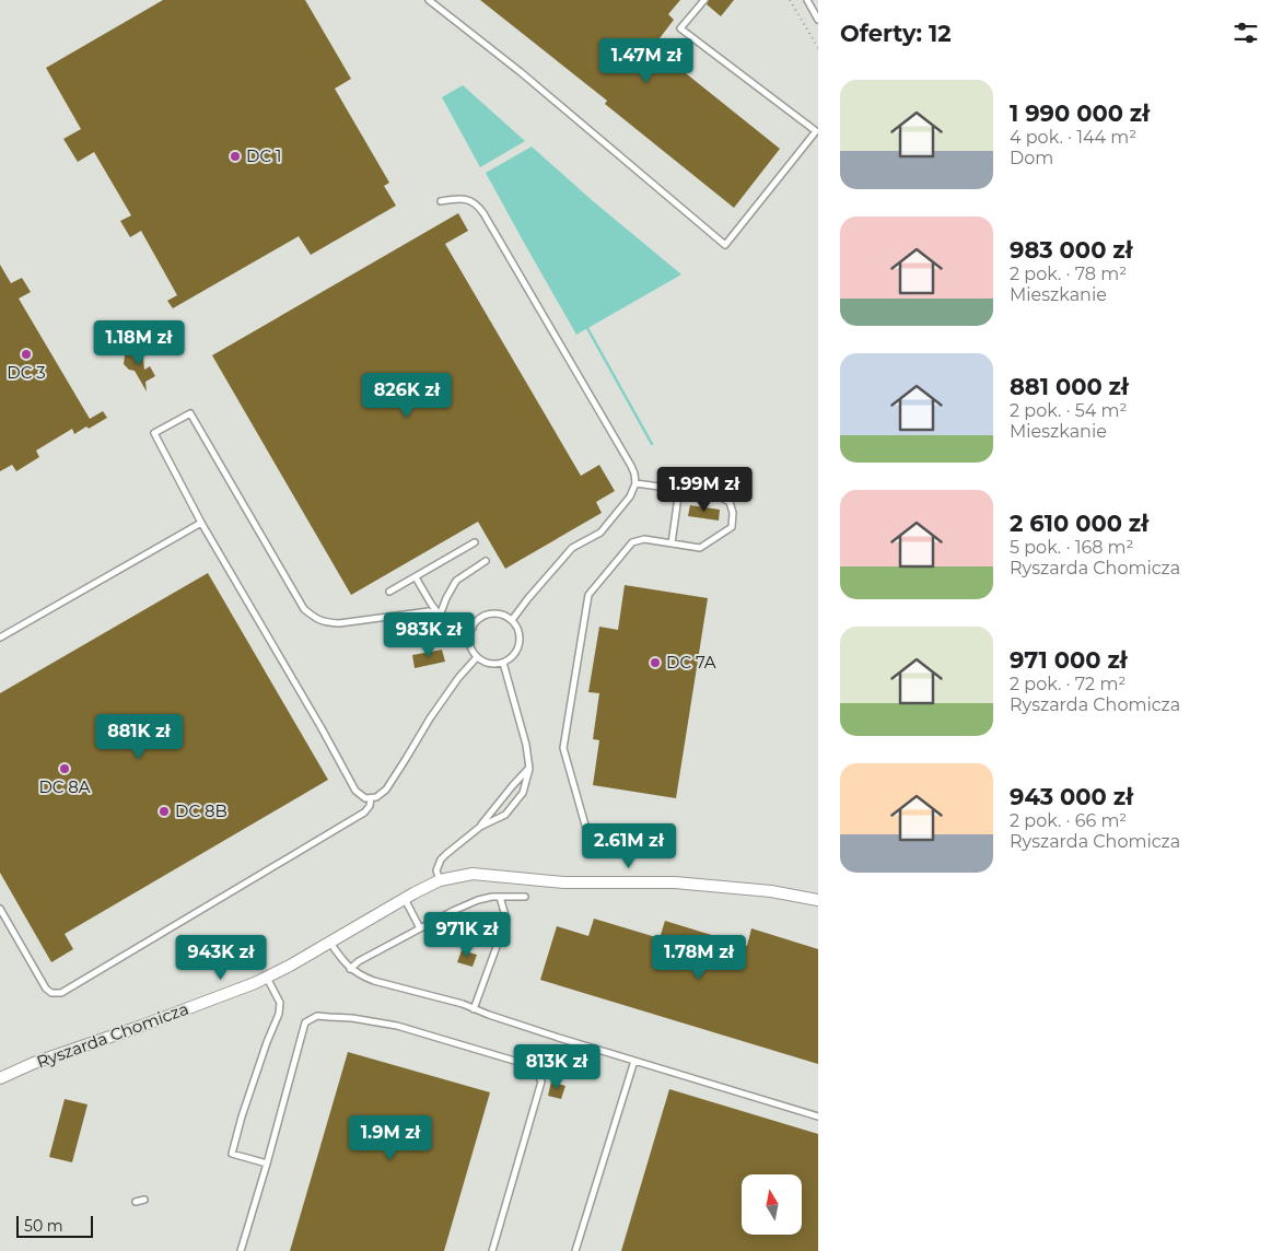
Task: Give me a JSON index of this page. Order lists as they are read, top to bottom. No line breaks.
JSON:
{"streets":{"street":["Ryszarda Chomicza"]},"places":["DC 1","DC 3","DC 7A","DC 8A","DC 8B"],"scale_bar":"50 m","north":"top","page":{"heading":"Oferty: 12","price":["1.47M zł","1.18M zł","826K zł","1.99M zł","983K zł","881K zł","2.61M zł","971K zł","943K zł","1.78M zł","813K zł","1.9M zł"],"list":[{"name":"1 990 000 zł","note":"4 pok. · 144 m² · Dom"},{"name":"983 000 zł","note":"2 pok. · 78 m² · Mieszkanie"},{"name":"881 000 zł","note":"2 pok. · 54 m² · Mieszkanie"},{"name":"2 610 000 zł","note":"5 pok. · 168 m² · Ryszarda Chomicza"},{"name":"971 000 zł","note":"2 pok. · 72 m² · Ryszarda Chomicza"},{"name":"943 000 zł","note":"2 pok. · 66 m² · Ryszarda Chomicza"}],"scale":"50 m"}}
